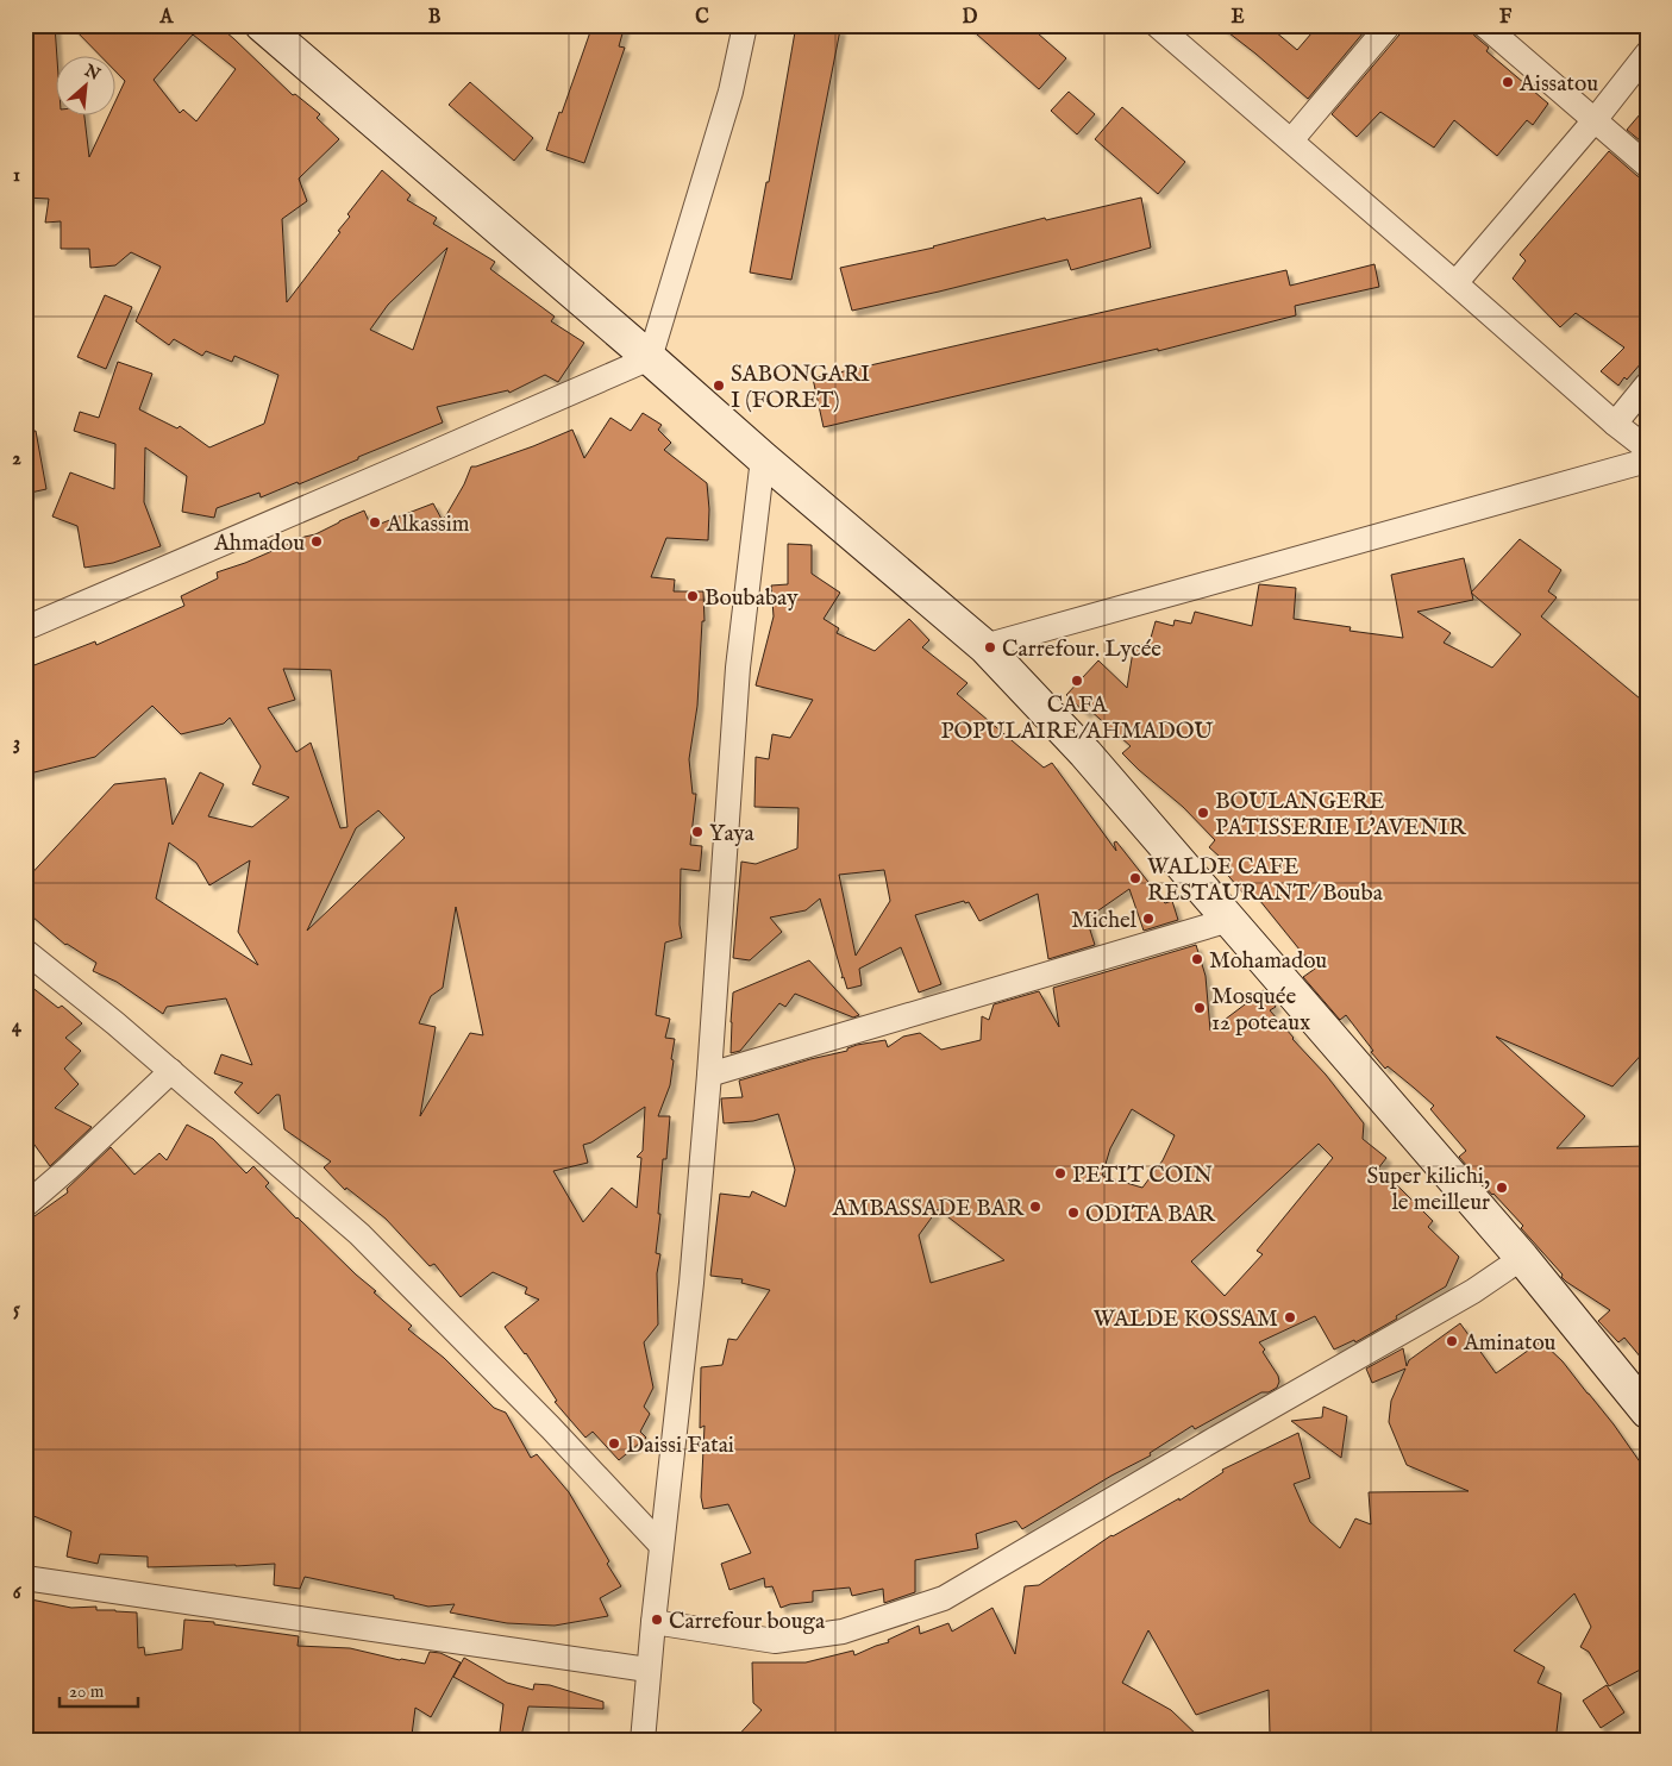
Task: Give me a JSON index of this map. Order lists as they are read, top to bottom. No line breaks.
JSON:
{"places":["Aissatou","SABONGARI I (FORET)","Alkassim","Ahmadou","Boubabay","Carrefour. Lycée","CAFA POPULAIRE/AHMADOU","BOULANGERE PATISSERIE L'AVENIR","Yaya","WALDE CAFE RESTAURANT/ Bouba","Michel","Mohamadou","Mosquée 12 poteaux","PETIT COIN","Super kilichi, le meilleur","AMBASSADE BAR","ODITA BAR","WALDE KOSSAM","Aminatou","Daissi Fatai","Carrefour bouga"],"scale_bar":"20 m","north":"top right","grid":{"columns":["A","B","C","D","E","F"],"rows":["1","2","3","4","5","6"]}}
